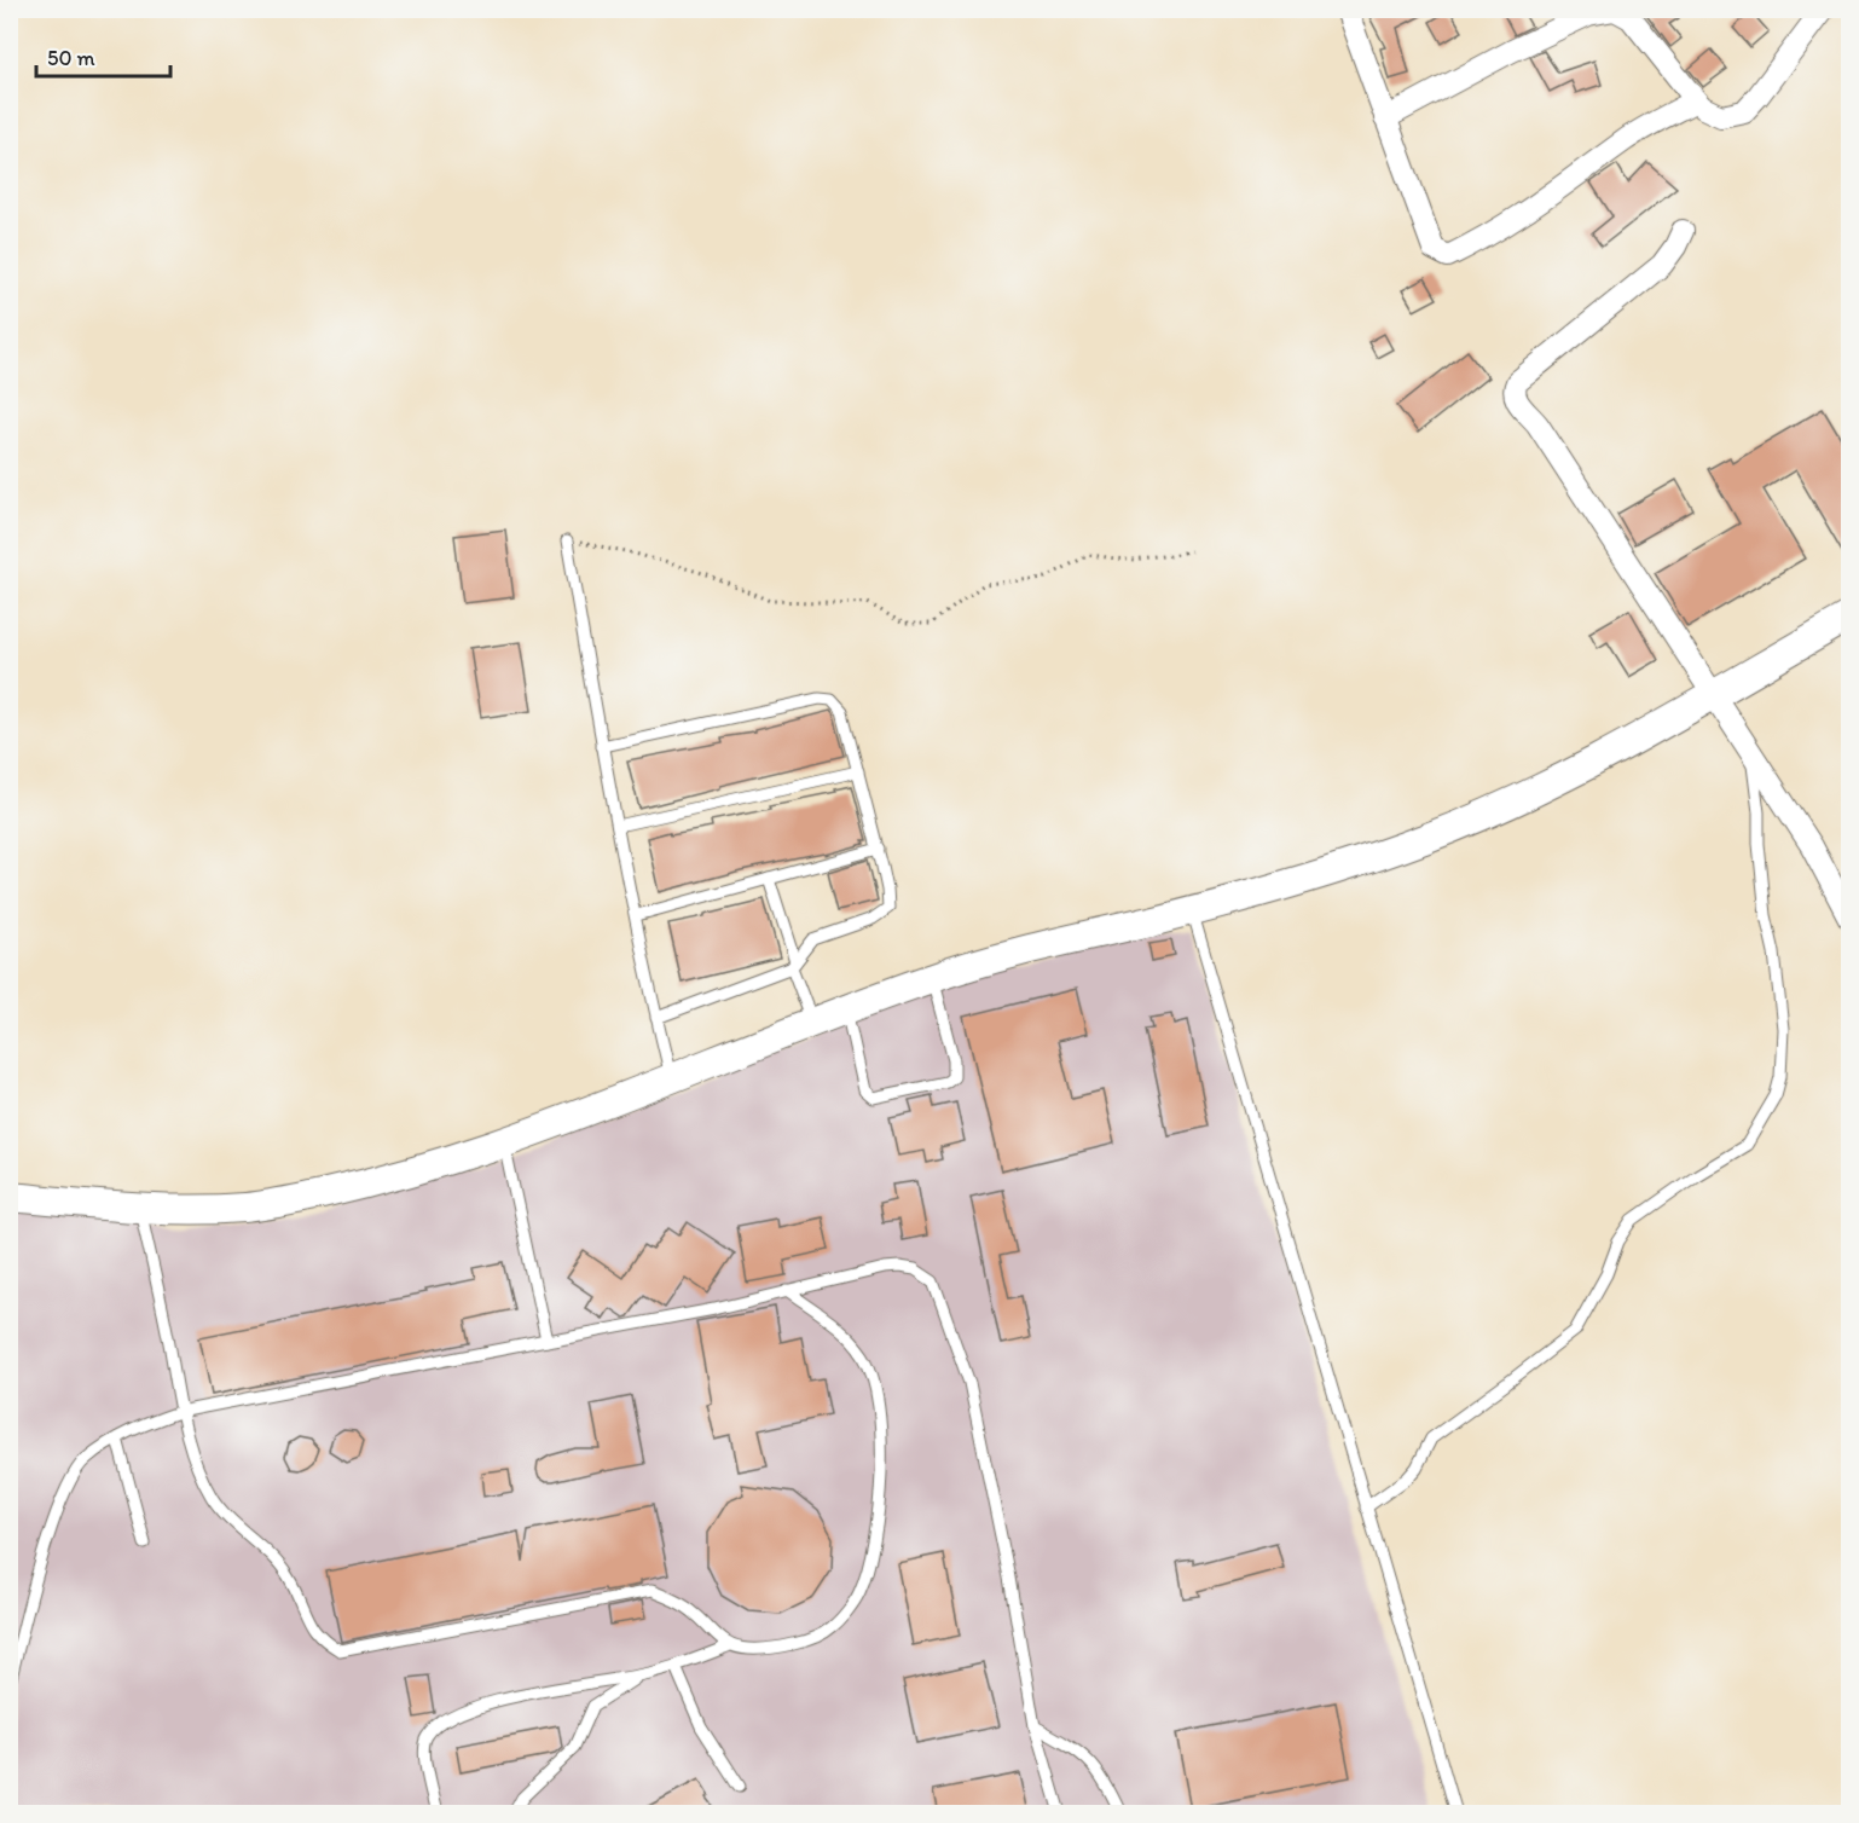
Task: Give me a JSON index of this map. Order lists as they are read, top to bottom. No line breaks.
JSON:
{"scale_bar":"50 m"}
